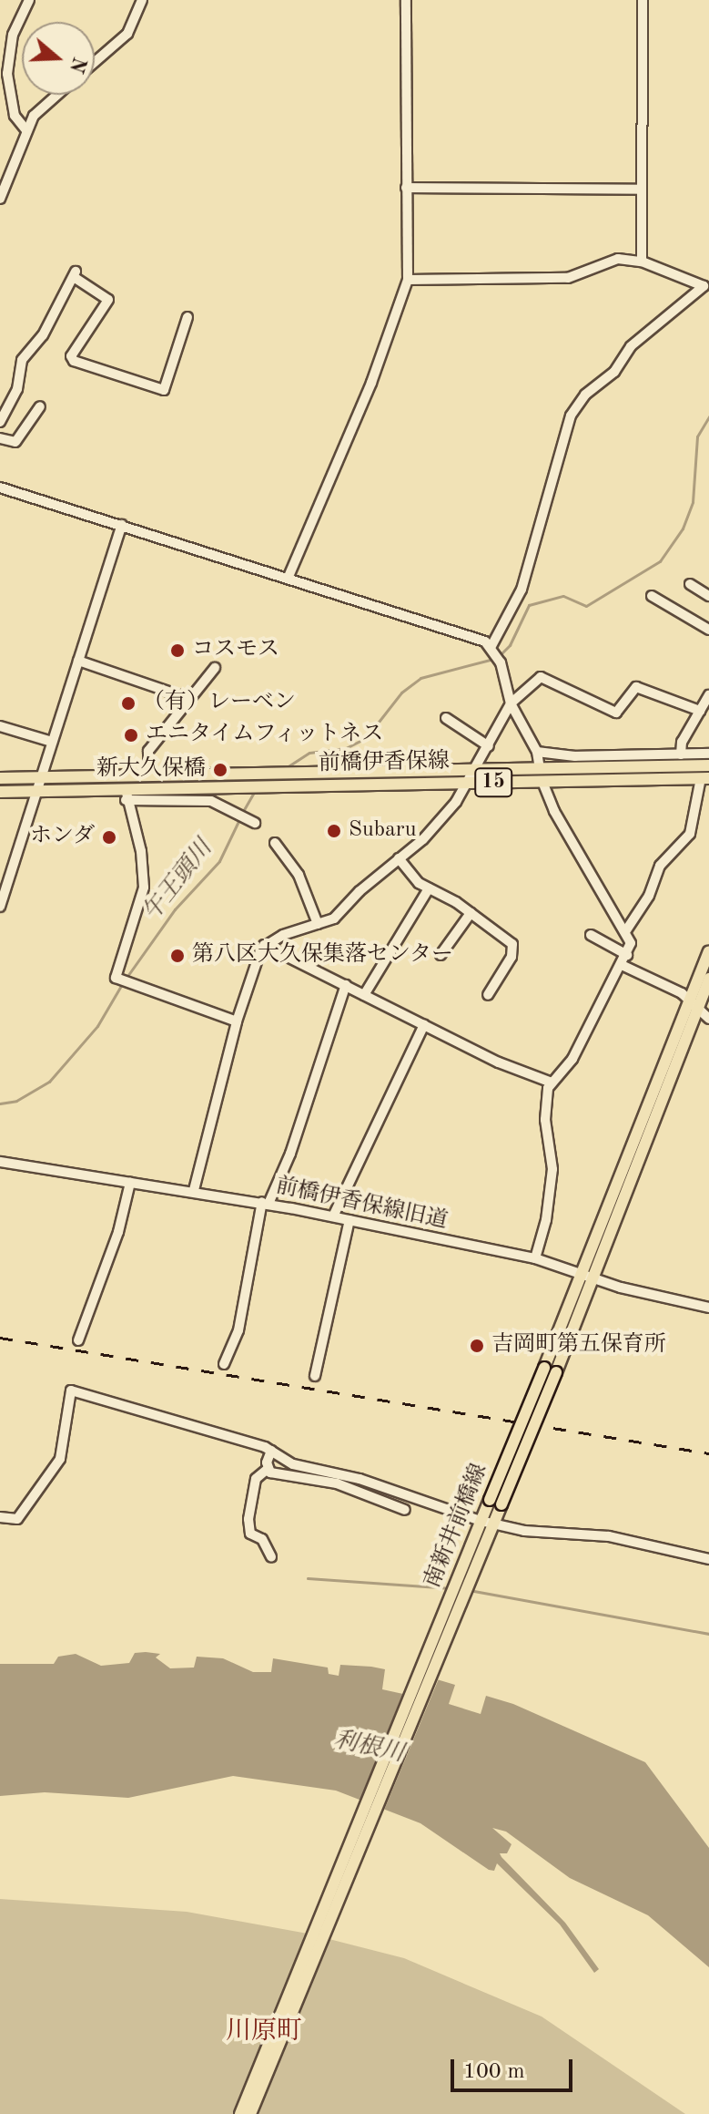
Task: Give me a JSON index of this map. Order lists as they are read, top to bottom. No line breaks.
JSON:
{"streets":{"main road":["前橋伊香保線","15","南新井前橋線"],"street":["前橋伊香保線旧道"]},"crossings":[["前橋伊香保線","15"],["前橋伊香保線旧道","南新井前橋線"]],"districts":["川原町"],"water":["午王頭川","利根川"],"places":["コスモス","（有）レーベン","エニタイムフィットネス","新大久保橋","Subaru","ホンダ","第八区大久保集落センター","吉岡町第五保育所"],"scale_bar":"100 m","north":"right"}
